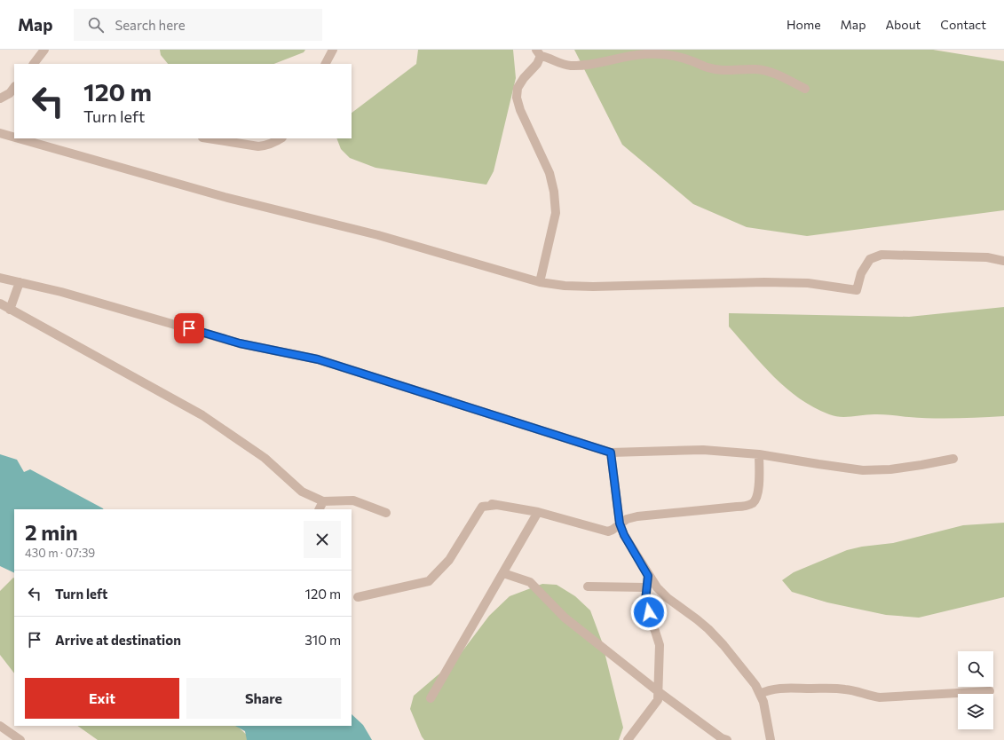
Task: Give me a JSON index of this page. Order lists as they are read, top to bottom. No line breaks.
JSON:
{"page":{"header":"Map","search":"Search here","nav":["Home","Map","About","Contact"],"turn":["120 m","Turn left"],"heading":["2 min","430 m · 07:39"],"list":[{"name":"Turn left","value":"120 m"},{"name":"Arrive at destination","value":"310 m"}],"buttons":["Exit","Share"]}}
